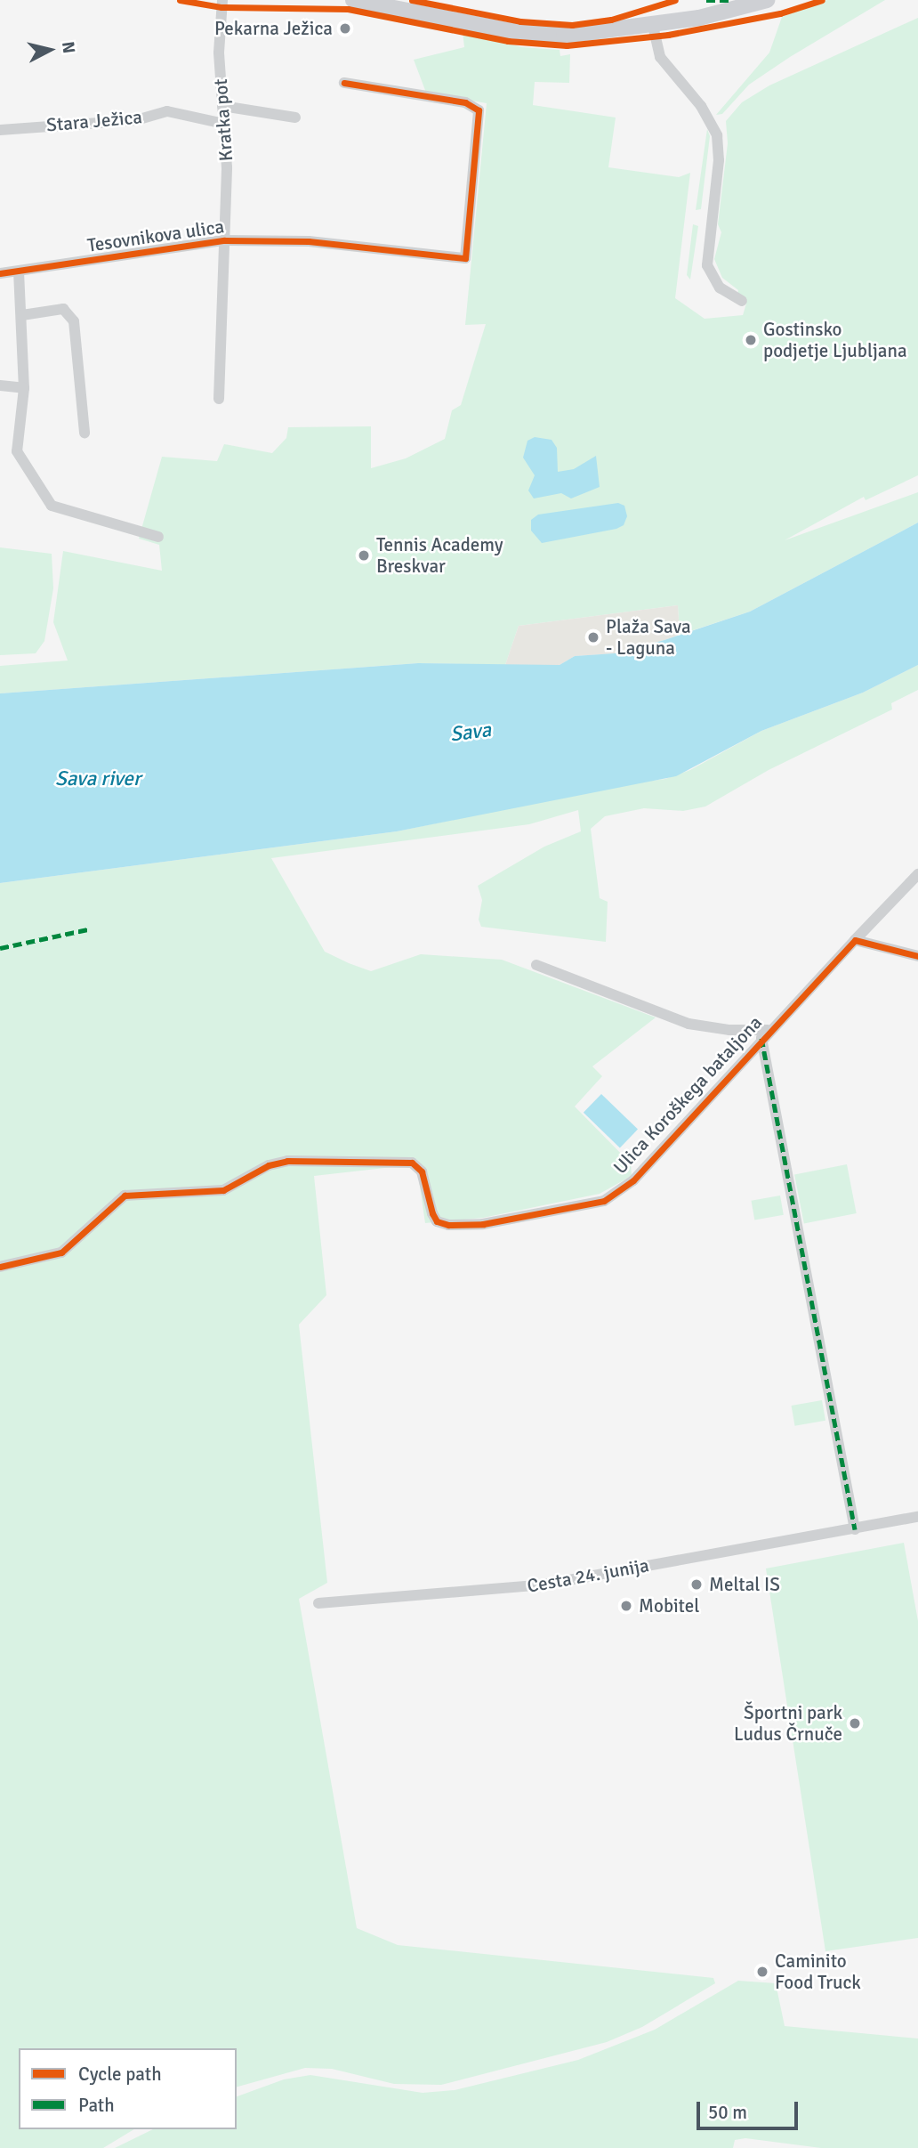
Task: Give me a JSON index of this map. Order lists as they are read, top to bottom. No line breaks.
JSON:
{"streets":{"street":["Kratka pot","Stara Ježica","Tesovnikova ulica","Ulica Koroškega bataljona","Cesta 24. junija"]},"crossings":[["Kratka pot","Stara Ježica"],["Kratka pot","Tesovnikova ulica"],["Ulica Koroškega bataljona","Cesta 24. junija"]],"water":["Sava","Sava river"],"places":["Pekarna Ježica","Gostinsko podjetje Ljubljana","Tennis Academy Breskvar","Plaža Sava - Laguna","Meltal IS","Mobitel","Športni park Ludus Črnuče","Caminito Food Truck"],"legend":["Cycle path","Path"],"scale_bar":"50 m","north":"right"}
